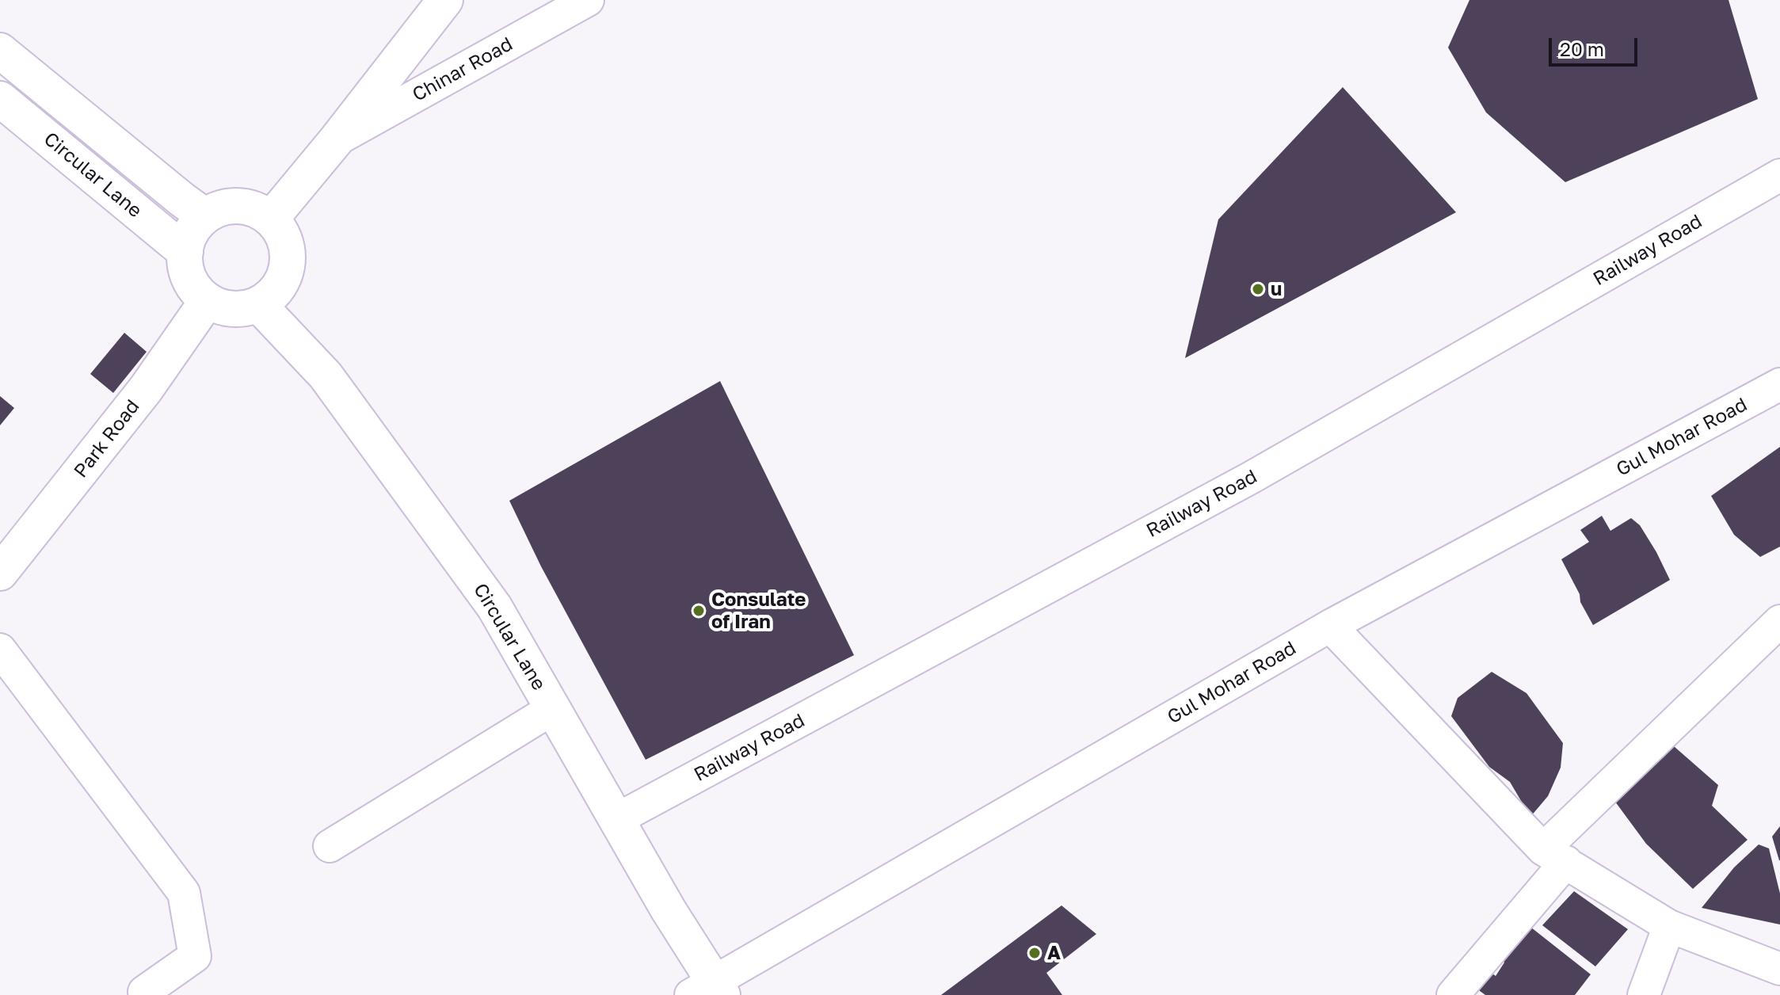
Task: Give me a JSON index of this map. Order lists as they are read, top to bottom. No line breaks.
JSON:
{"streets":{"street":["Chinar Road","Circular Lane","Railway Road","Gul Mohar Road","Park Road"]},"crossings":[["Circular Lane","Railway Road"],["Circular Lane","Gul Mohar Road"],["Circular Lane","Park Road"]],"places":["u","Consulate of Iran","A"],"scale_bar":"20 m"}
